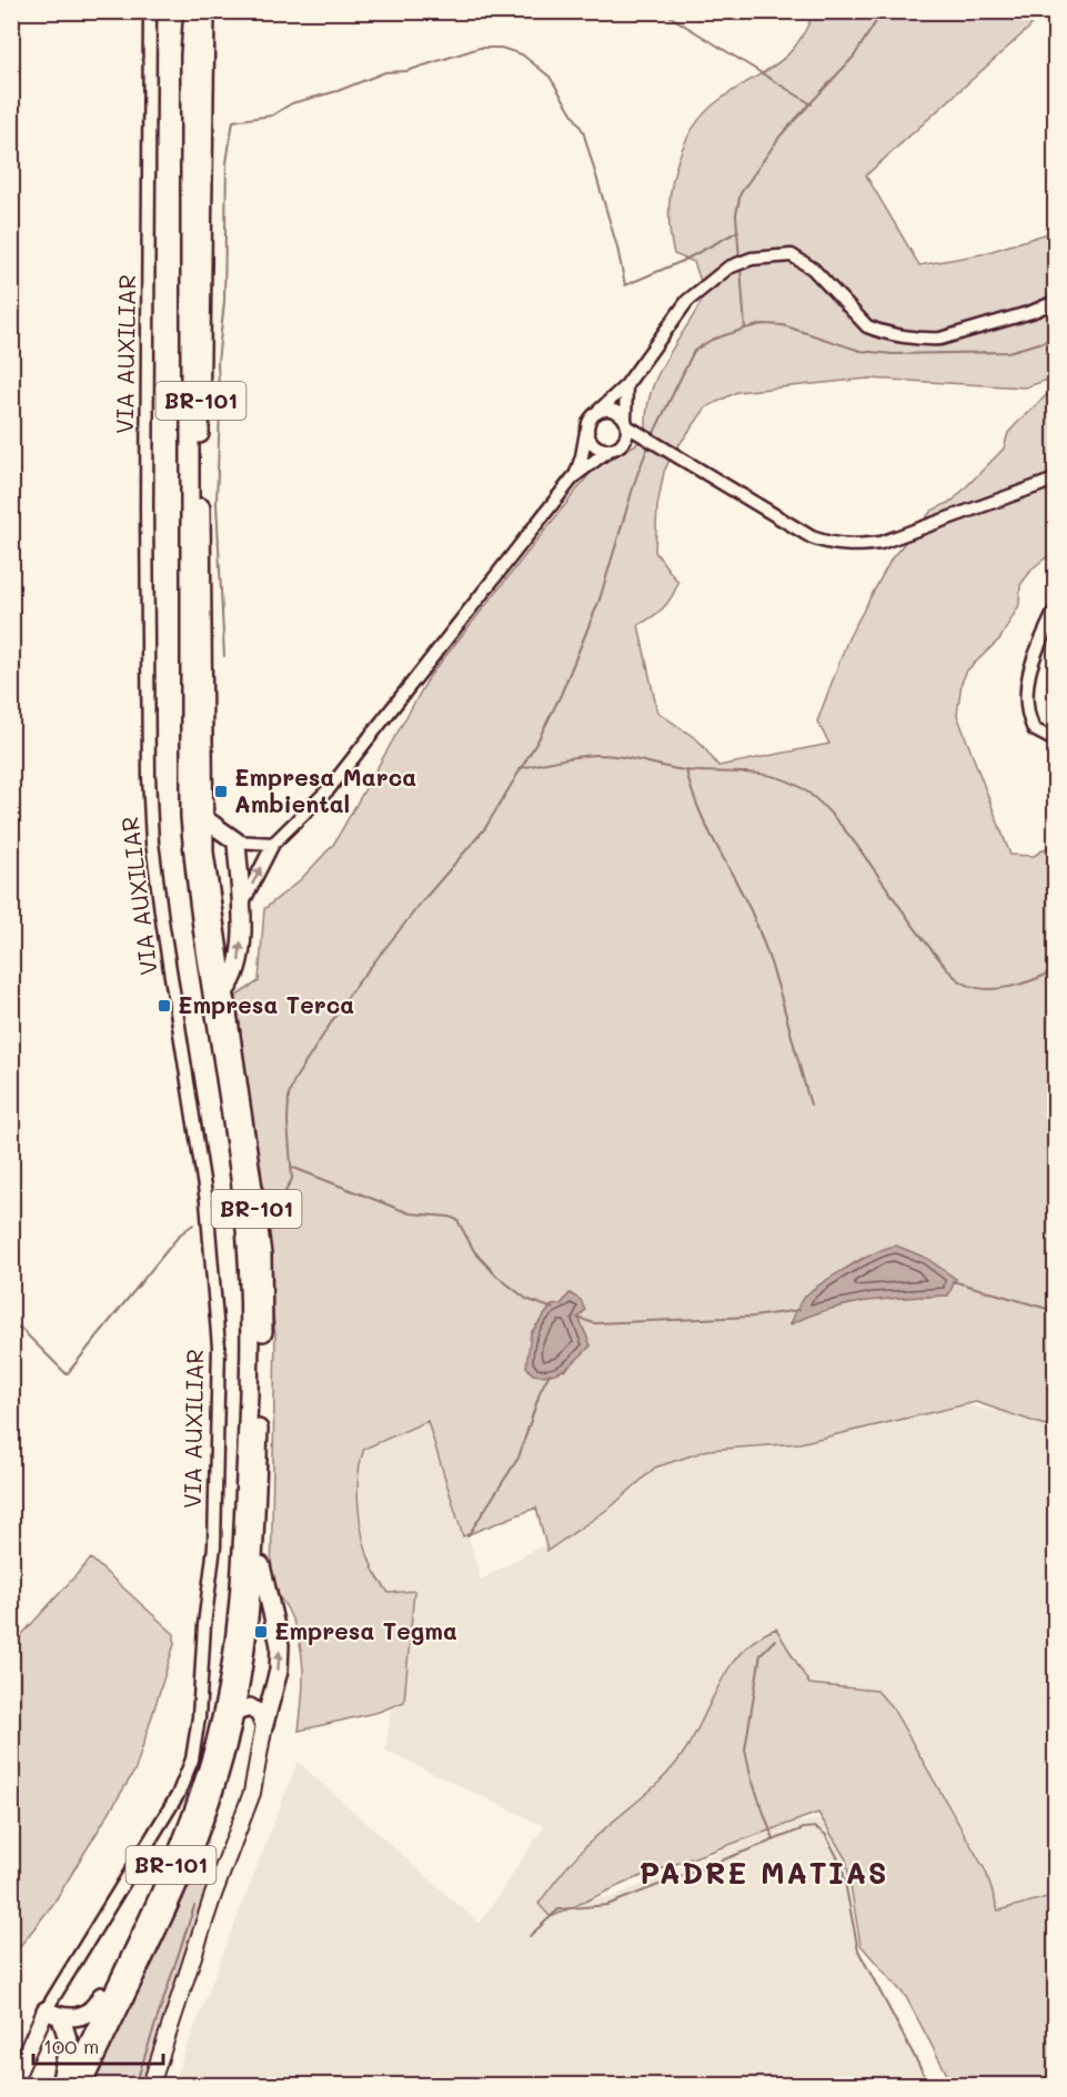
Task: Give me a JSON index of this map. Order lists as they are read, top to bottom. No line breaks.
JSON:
{"streets":{"highway":["BR-101"],"street":["VIA AUXILIAR"]},"districts":["PADRE MATIAS"],"places":{"transit":["Empresa Marca Ambiental","Empresa Terca","Empresa Tegma"]},"scale_bar":"100 m"}
